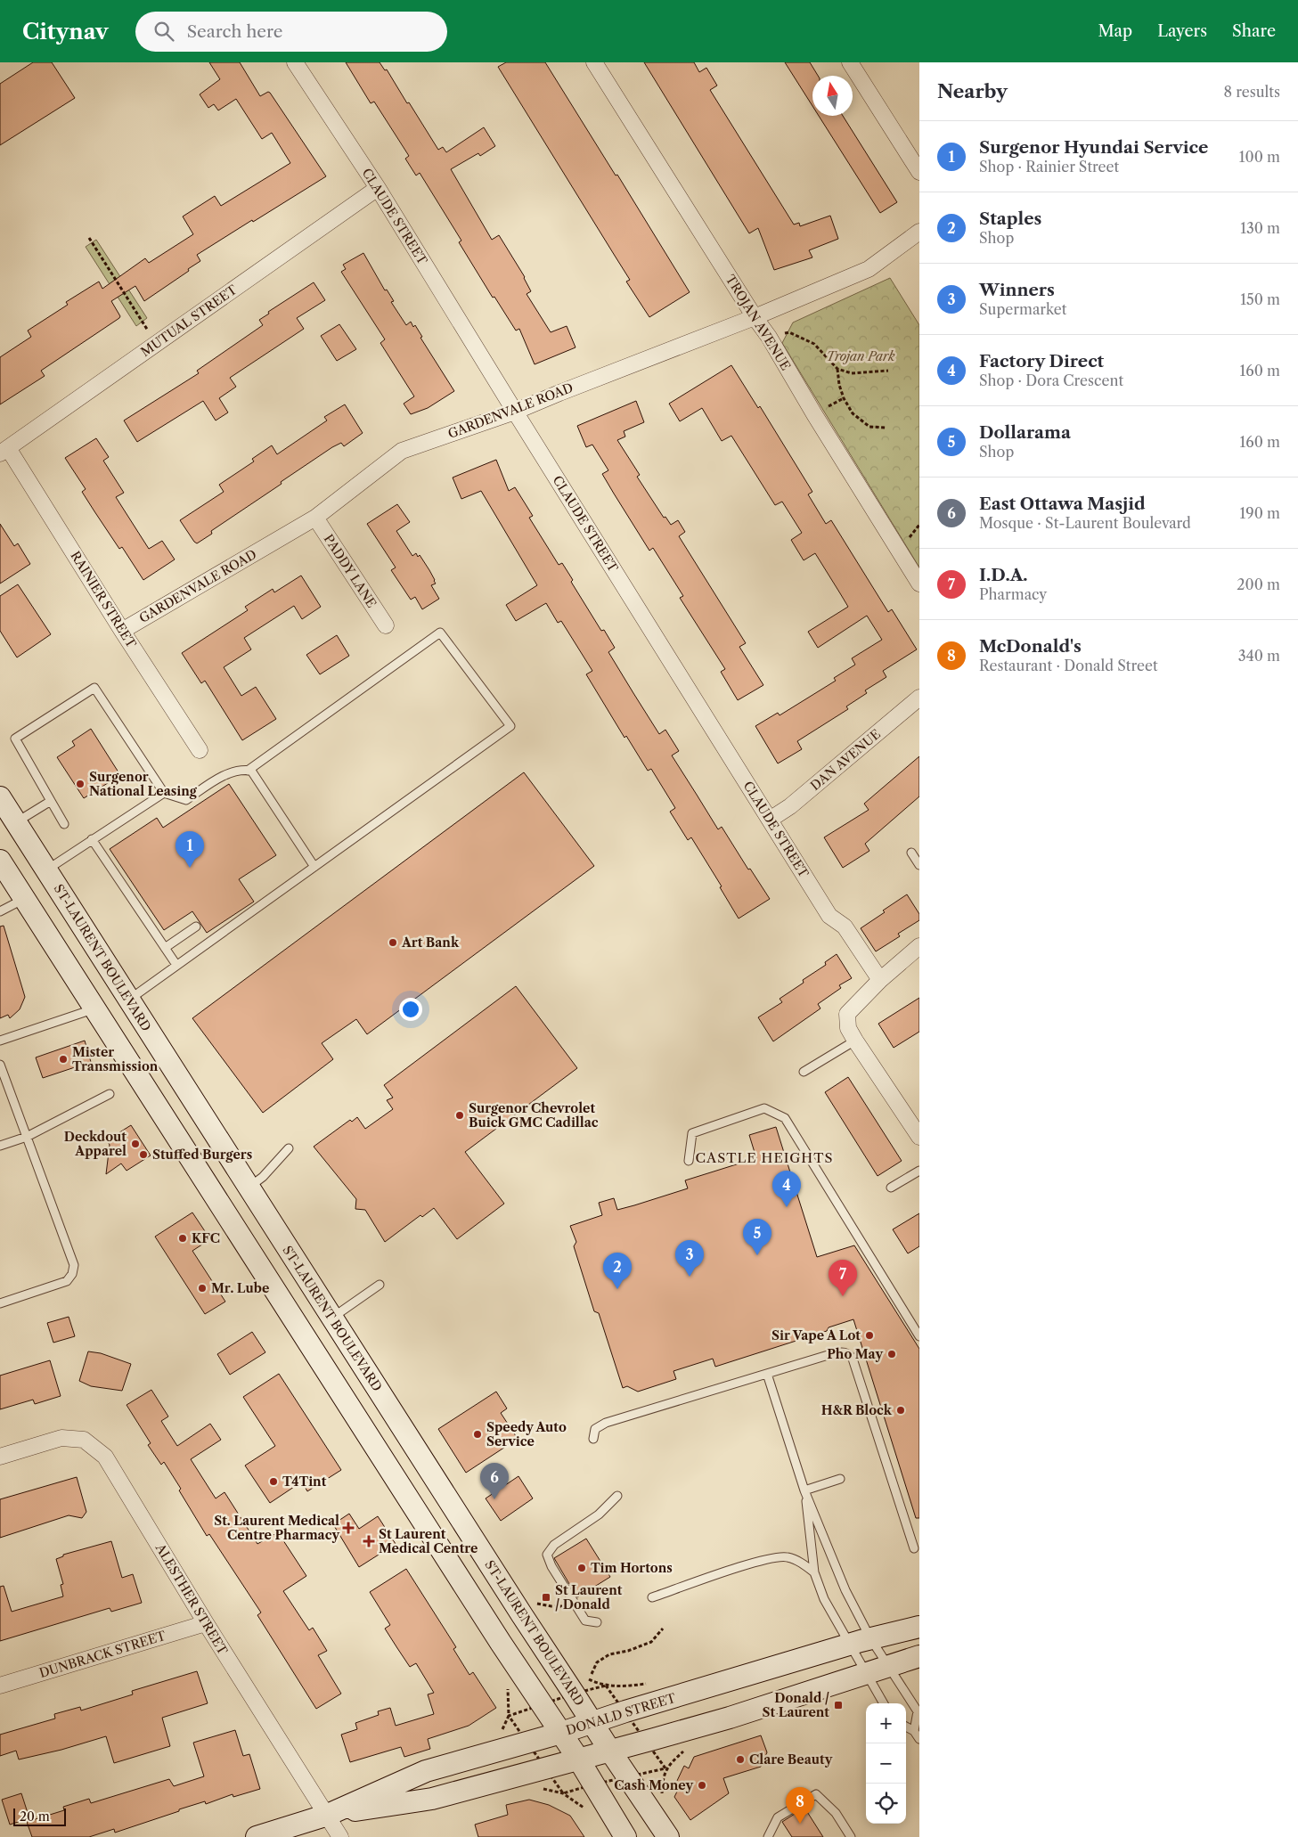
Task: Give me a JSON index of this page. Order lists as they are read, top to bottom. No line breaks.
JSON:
{"streets":{"main road":["ST-LAURENT BOULEVARD","DONALD STREET"],"street":["CLAUDE STREET","MUTUAL STREET","TROJAN AVENUE","GARDENVALE ROAD","PADDY LANE","RAINIER STREET","DAN AVENUE","ALESTHER STREET","DUNBRACK STREET"]},"crossings":[["CLAUDE STREET","MUTUAL STREET"],["CLAUDE STREET","GARDENVALE ROAD"],["CLAUDE STREET","DAN AVENUE"],["MUTUAL STREET","RAINIER STREET"],["TROJAN AVENUE","GARDENVALE ROAD"],["GARDENVALE ROAD","PADDY LANE"],["GARDENVALE ROAD","RAINIER STREET"],["ST-LAURENT BOULEVARD","DONALD STREET"],["ALESTHER STREET","DUNBRACK STREET"],["ALESTHER STREET","DONALD STREET"]],"districts":["CASTLE HEIGHTS"],"parks":["Trojan Park"],"places":{"other":["Surgenor National Leasing","Art Bank","Mister Transmission","Surgenor Chevrolet Buick GMC Cadillac","Deckdout Apparel","Stuffed Burgers","KFC","Mr. Lube","Sir Vape A Lot","Pho May","H&R Block","Speedy Auto Service","T4Tint","Tim Hortons","Clare Beauty","Cash Money"],"health":["St. Laurent Medical Centre Pharmacy","St Laurent Medical Centre"],"transit":["St Laurent / Donald","Donald / St Laurent"]},"scale_bar":"20 m","north":"top","page":{"header":"Citynav","search":"Search here","nav":["Map","Layers","Share"],"heading":["Nearby","8 results"],"list":[{"mark":"1","name":"Surgenor Hyundai Service","note":"Shop · Rainier Street","value":"100 m"},{"mark":"2","name":"Staples","note":"Shop","value":"130 m"},{"mark":"3","name":"Winners","note":"Supermarket","value":"150 m"},{"mark":"4","name":"Factory Direct","note":"Shop · Dora Crescent","value":"160 m"},{"mark":"5","name":"Dollarama","note":"Shop","value":"160 m"},{"mark":"6","name":"East Ottawa Masjid","note":"Mosque · St-Laurent Boulevard","value":"190 m"},{"mark":"7","name":"I.D.A.","note":"Pharmacy","value":"200 m"},{"mark":"8","name":"McDonald's","note":"Restaurant · Donald Street","value":"340 m"}],"pins":["1","4","5","3","2","7","6","8"],"map_buttons":["+","−"],"scale":"20 m"}}
